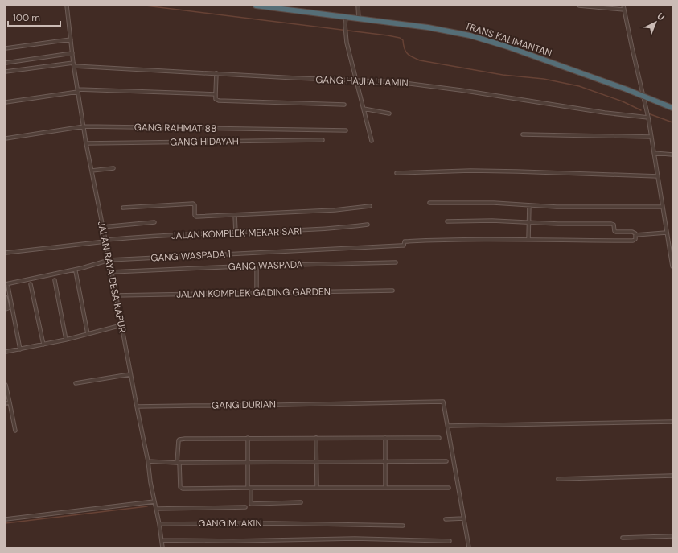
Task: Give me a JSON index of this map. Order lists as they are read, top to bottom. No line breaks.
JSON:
{"streets":{"highway":["TRANS KALIMANTAN"],"street":["GANG HAJI ALI AMIN","GANG RAHMAT 88","GANG HIDAYAH","JALAN KOMPLEK MEKAR SARI","GANG WASPADA 1","GANG WASPADA","JALAN RAYA DESA KAPUR","JALAN KOMPLEK GADING GARDEN","GANG DURIAN","GANG M. AKIN"]},"crossings":[["GANG HAJI ALI AMIN","JALAN RAYA DESA KAPUR"],["GANG RAHMAT 88","JALAN RAYA DESA KAPUR"],["GANG HIDAYAH","JALAN RAYA DESA KAPUR"],["JALAN KOMPLEK MEKAR SARI","JALAN RAYA DESA KAPUR"],["GANG WASPADA 1","JALAN RAYA DESA KAPUR"],["GANG WASPADA","JALAN RAYA DESA KAPUR"],["JALAN RAYA DESA KAPUR","JALAN KOMPLEK GADING GARDEN"],["JALAN RAYA DESA KAPUR","GANG DURIAN"],["JALAN RAYA DESA KAPUR","GANG M. AKIN"]],"scale_bar":"100 m","north":"top right"}
